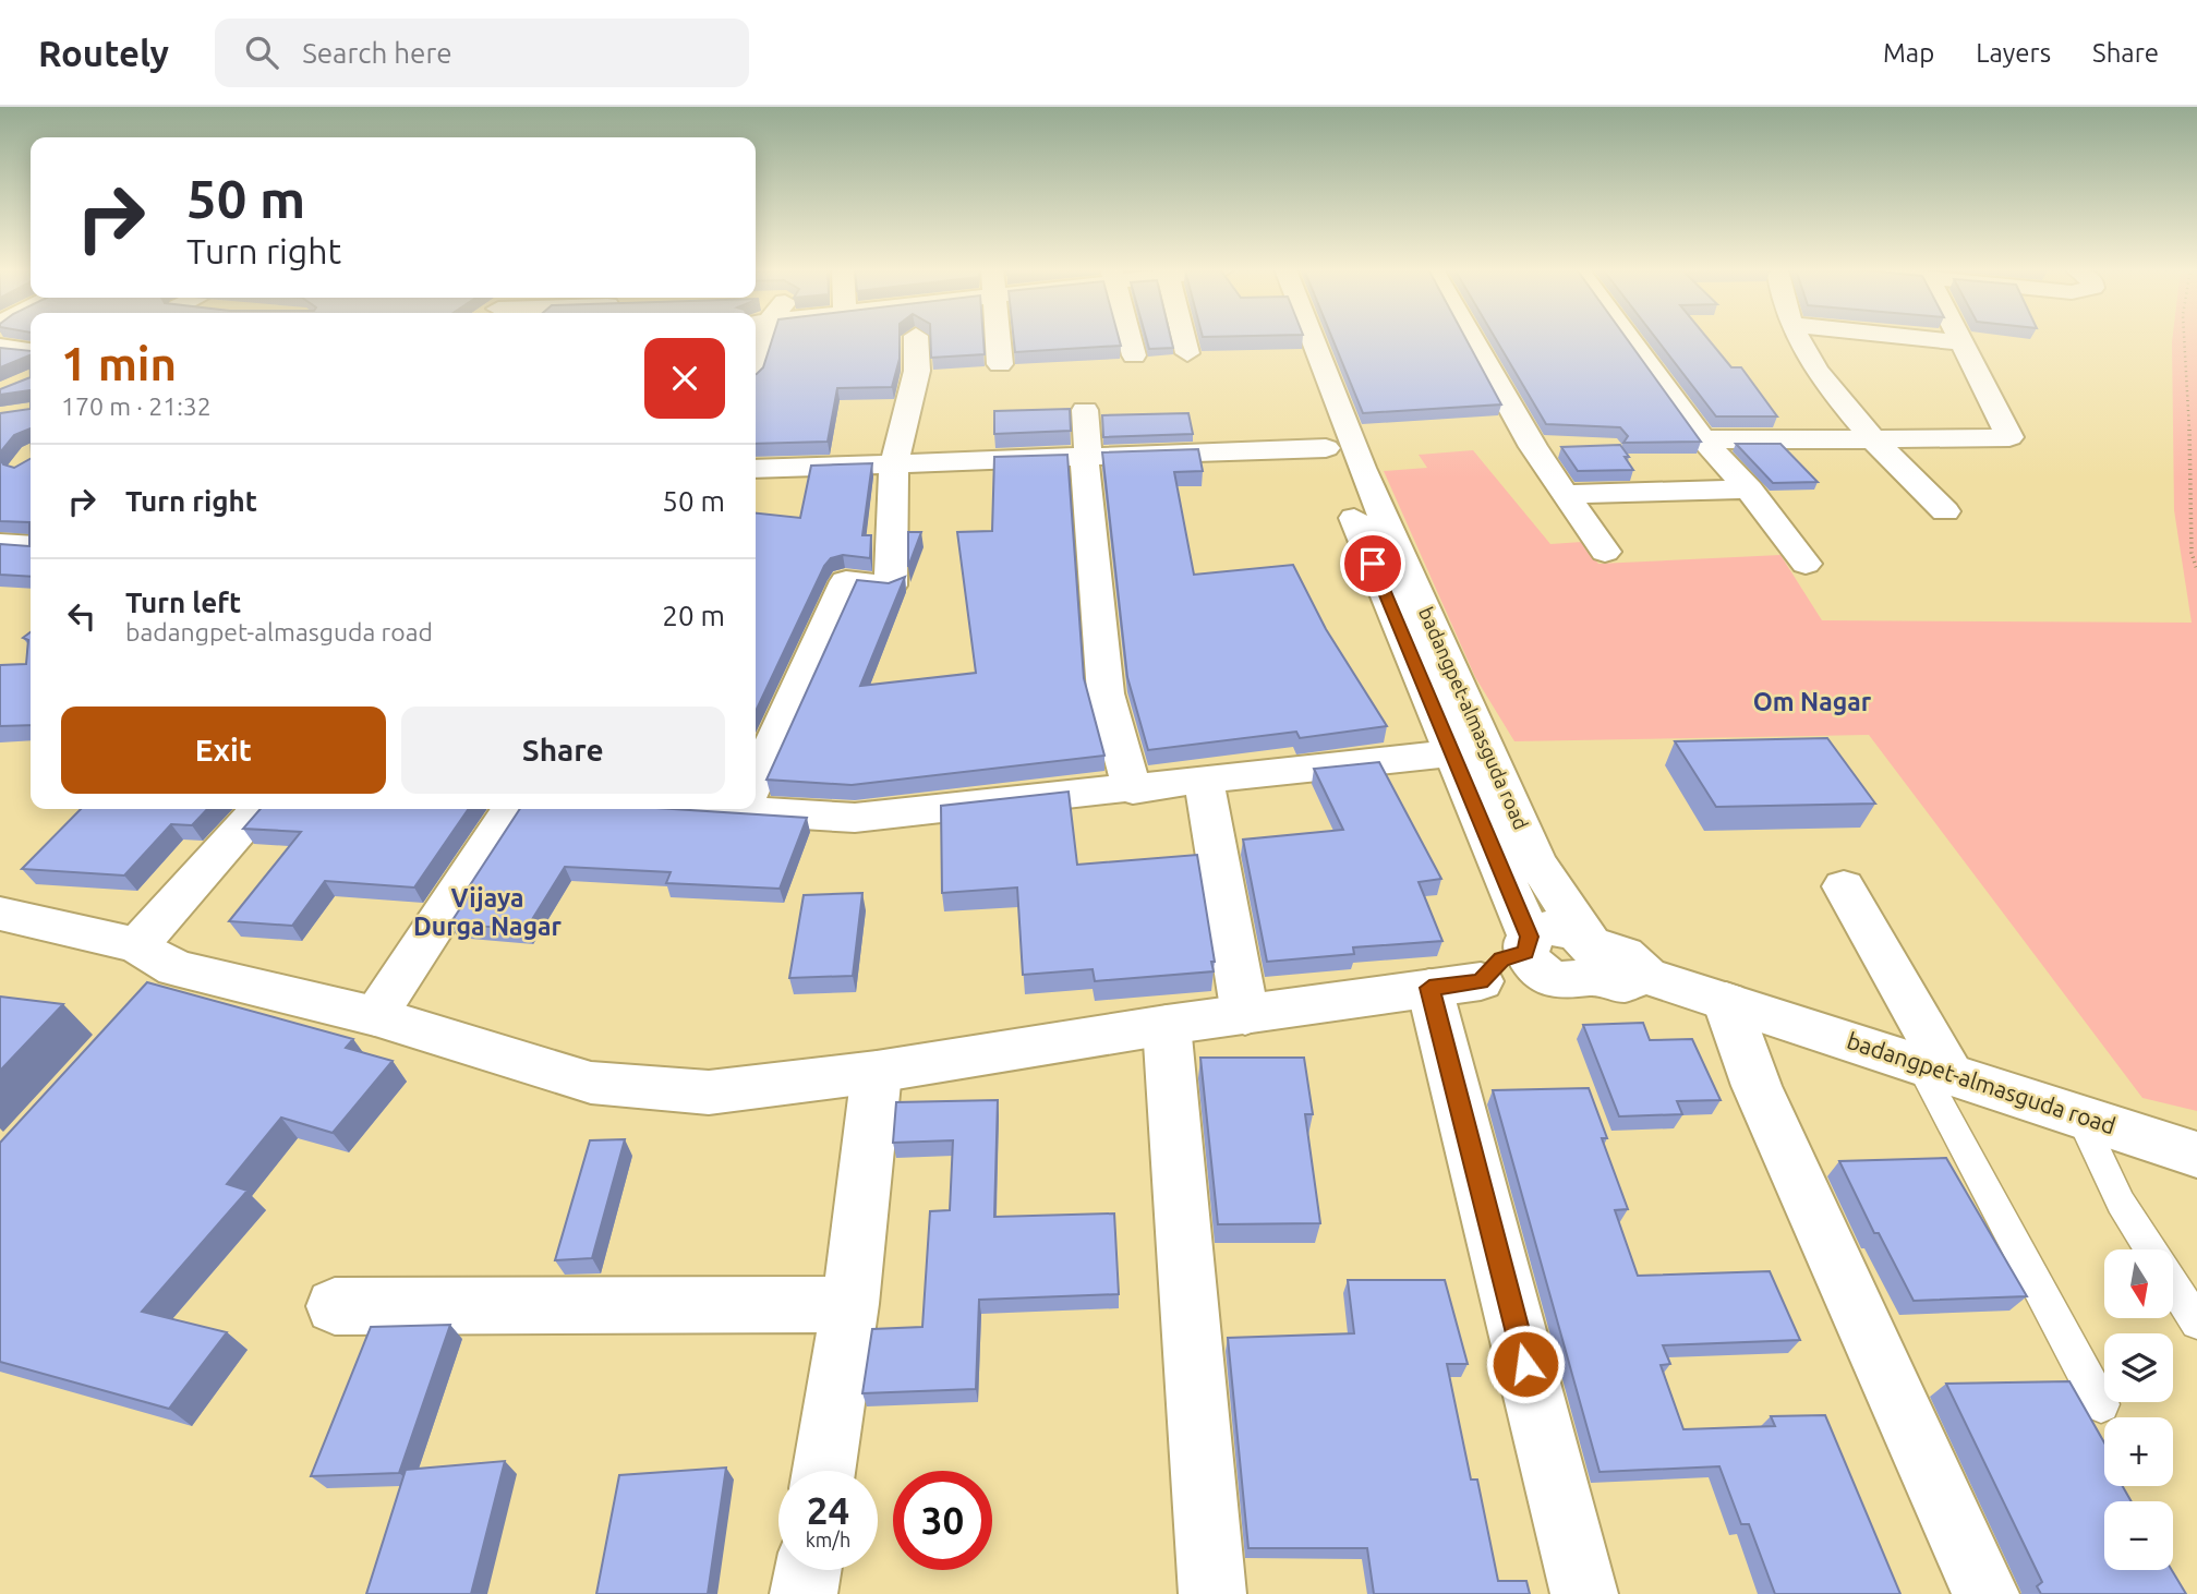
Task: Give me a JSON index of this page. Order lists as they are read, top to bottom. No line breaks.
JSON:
{"streets":{"street":["badangpet-almasguda road"]},"districts":["Om Nagar","Vijaya Durga Nagar"],"north":"bottom","page":{"header":"Routely","search":"Search here","nav":["Map","Layers","Share"],"turn":["50 m","Turn right"],"heading":["1 min","170 m · 21:32"],"list":[{"name":"Turn right","value":"50 m"},{"name":"Turn left","note":"badangpet-almasguda road","value":"20 m"}],"buttons":["Exit","Share"],"map_buttons":["+","−"],"speed":"24 km/h","limit":"30"}}
